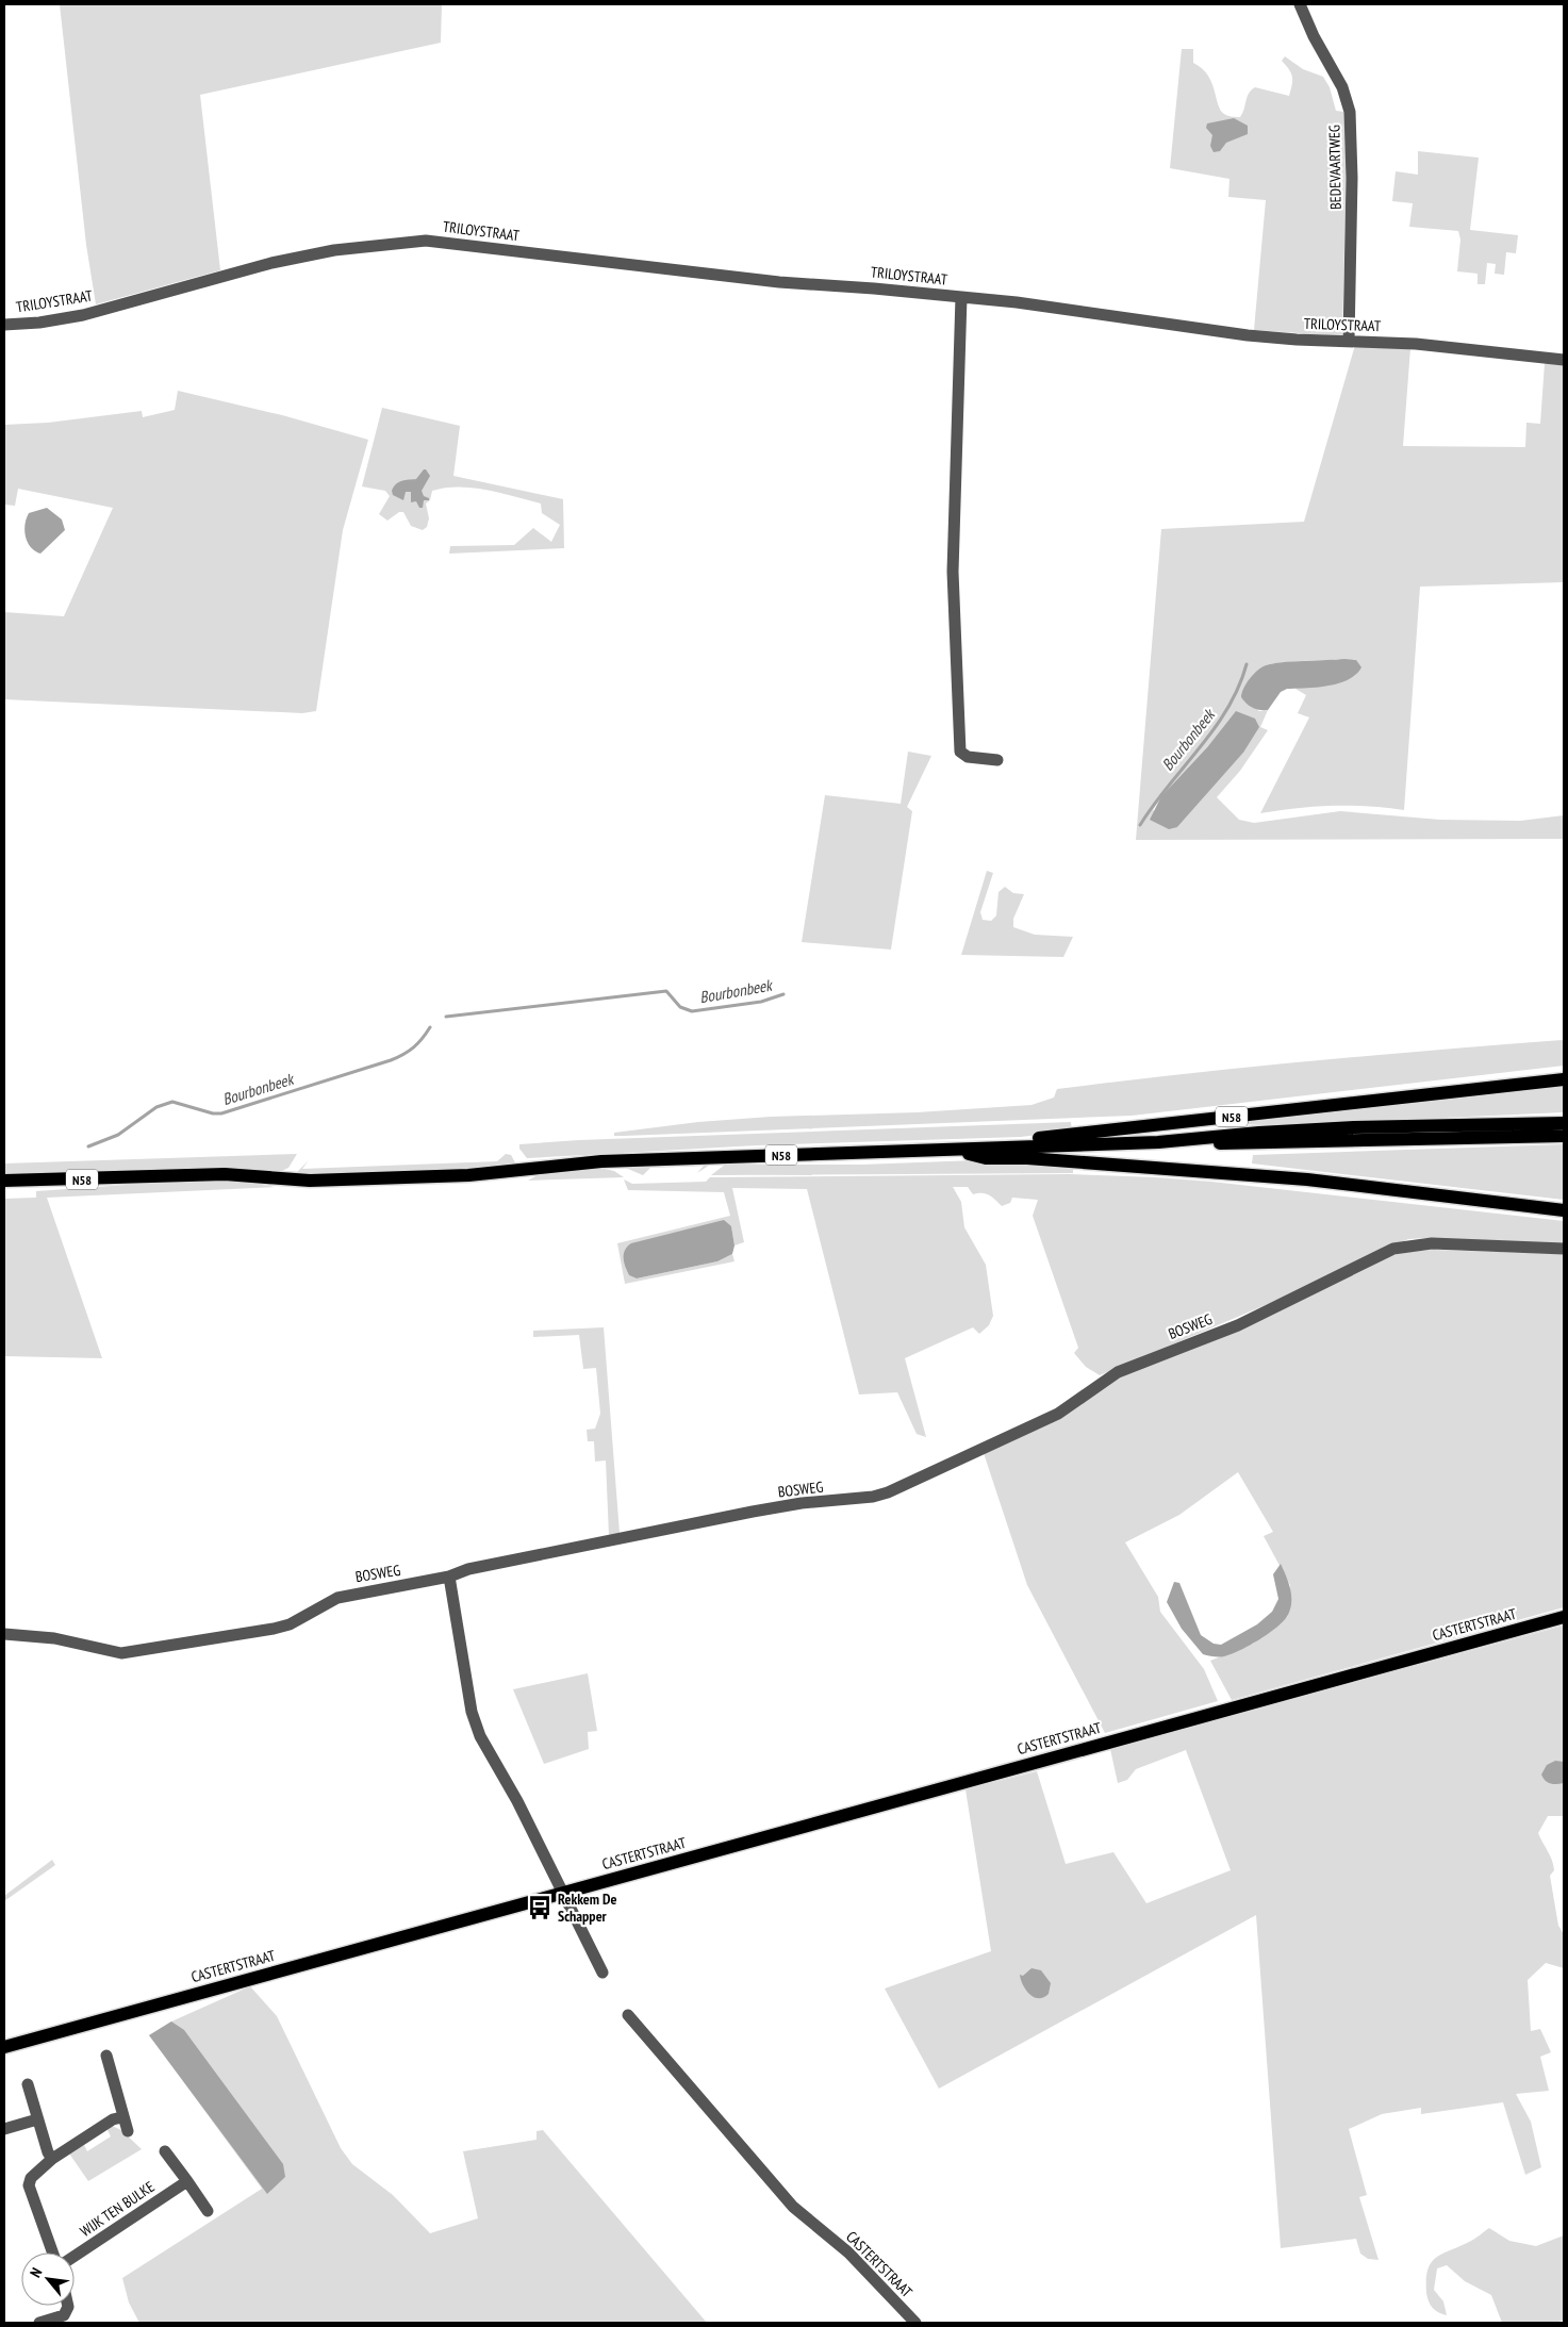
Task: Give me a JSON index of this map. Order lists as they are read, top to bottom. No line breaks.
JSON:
{"streets":{"main road":["N58","CASTERTSTRAAT"],"street":["BEDEVAARTWEG","TRILOYSTRAAT","BOSWEG","WIJK TEN BULKE"]},"crossings":[["BEDEVAARTWEG","TRILOYSTRAAT"]],"water":["Bourbonbeek"],"places":{"bus stop":["Rekkem De Schapper"]},"north":"top left"}
